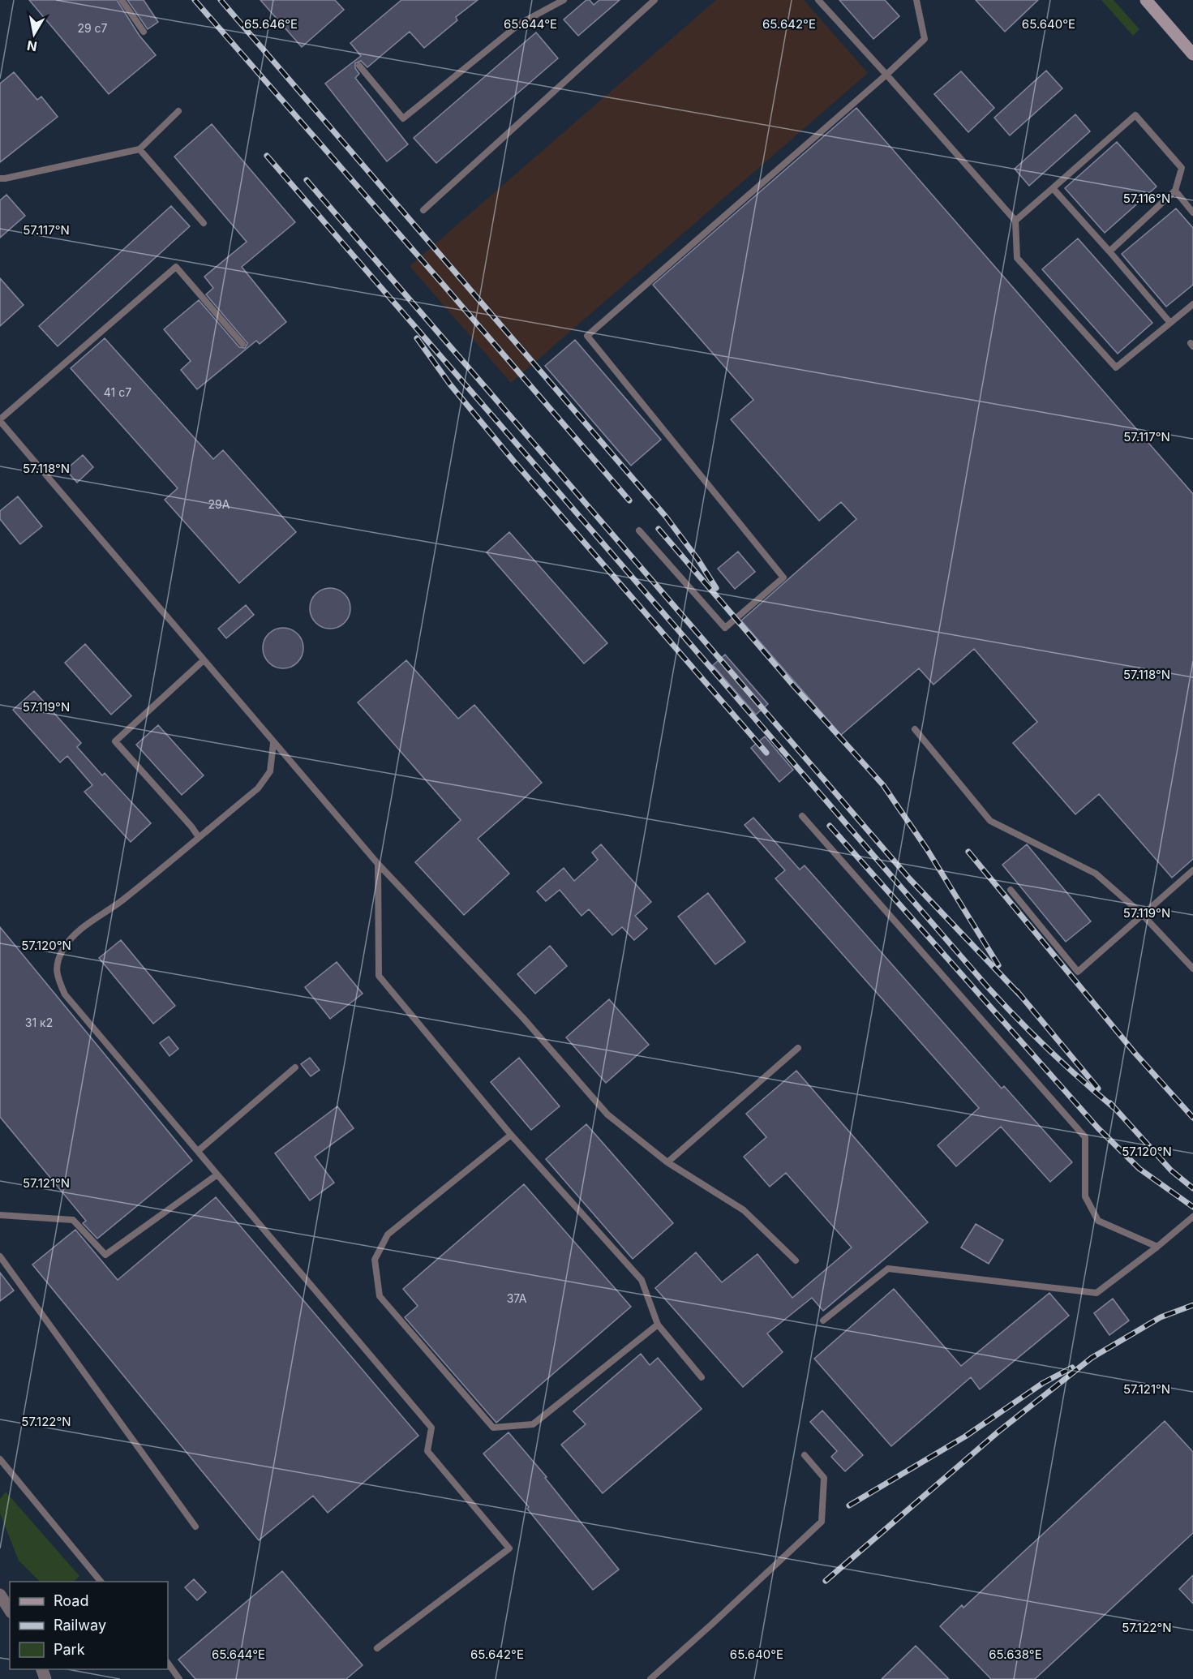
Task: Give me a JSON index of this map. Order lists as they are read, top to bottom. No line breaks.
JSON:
{"house_numbers":["29 с7","41 с7","29А","31 к2","37А"],"legend":["Road","Railway","Park"],"north":"bottom","coordinates":["65.646°E","65.644°E","65.642°E","65.640°E","57.116°N","57.117°N","57.118°N","57.119°N","57.120°N","57.121°N","57.122°N","65.638°E"]}
